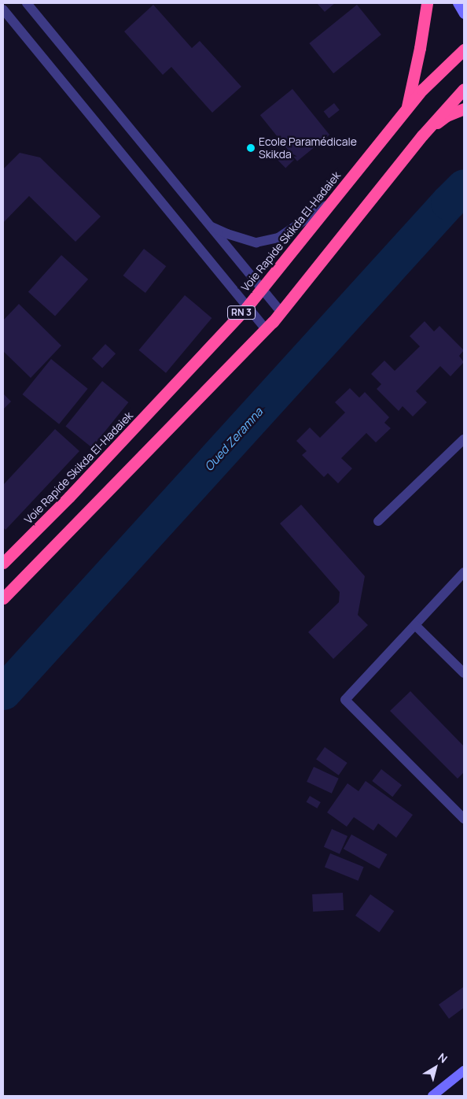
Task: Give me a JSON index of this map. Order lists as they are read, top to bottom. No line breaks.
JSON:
{"streets":{"highway":["Voie Rapide Skikda El-Hadaiek","RN 3"]},"water":["Oued Zeramna"],"places":["Ecole Paramédicale Skikda"],"north":"top right"}
